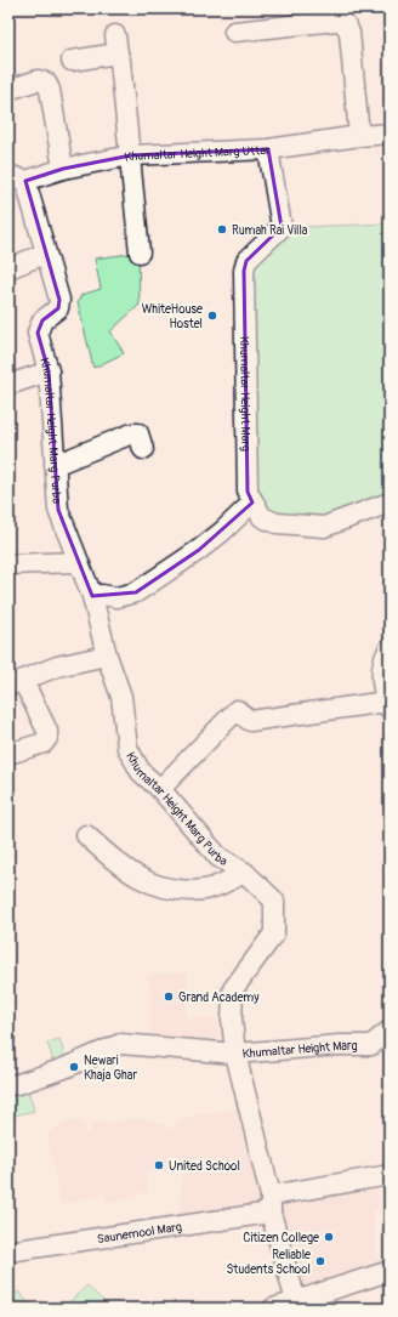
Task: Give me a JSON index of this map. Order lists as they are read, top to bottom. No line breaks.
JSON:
{"streets":{"street":["Khumaltar Height Marg Uttar","Khumaltar Height Marg","Khumaltar Height Marg Purba","Saunemool Marg"]},"crossings":[["Khumaltar Height Marg Uttar","Khumaltar Height Marg"],["Khumaltar Height Marg Uttar","Khumaltar Height Marg Purba"],["Khumaltar Height Marg","Khumaltar Height Marg Purba"],["Khumaltar Height Marg Purba","Saunemool Marg"]],"places":["Rumah Rai Villa","WhiteHouse Hostel","Grand Academy","Newari Khaja Ghar","United School","Citizen College","Reliable Students School"]}
